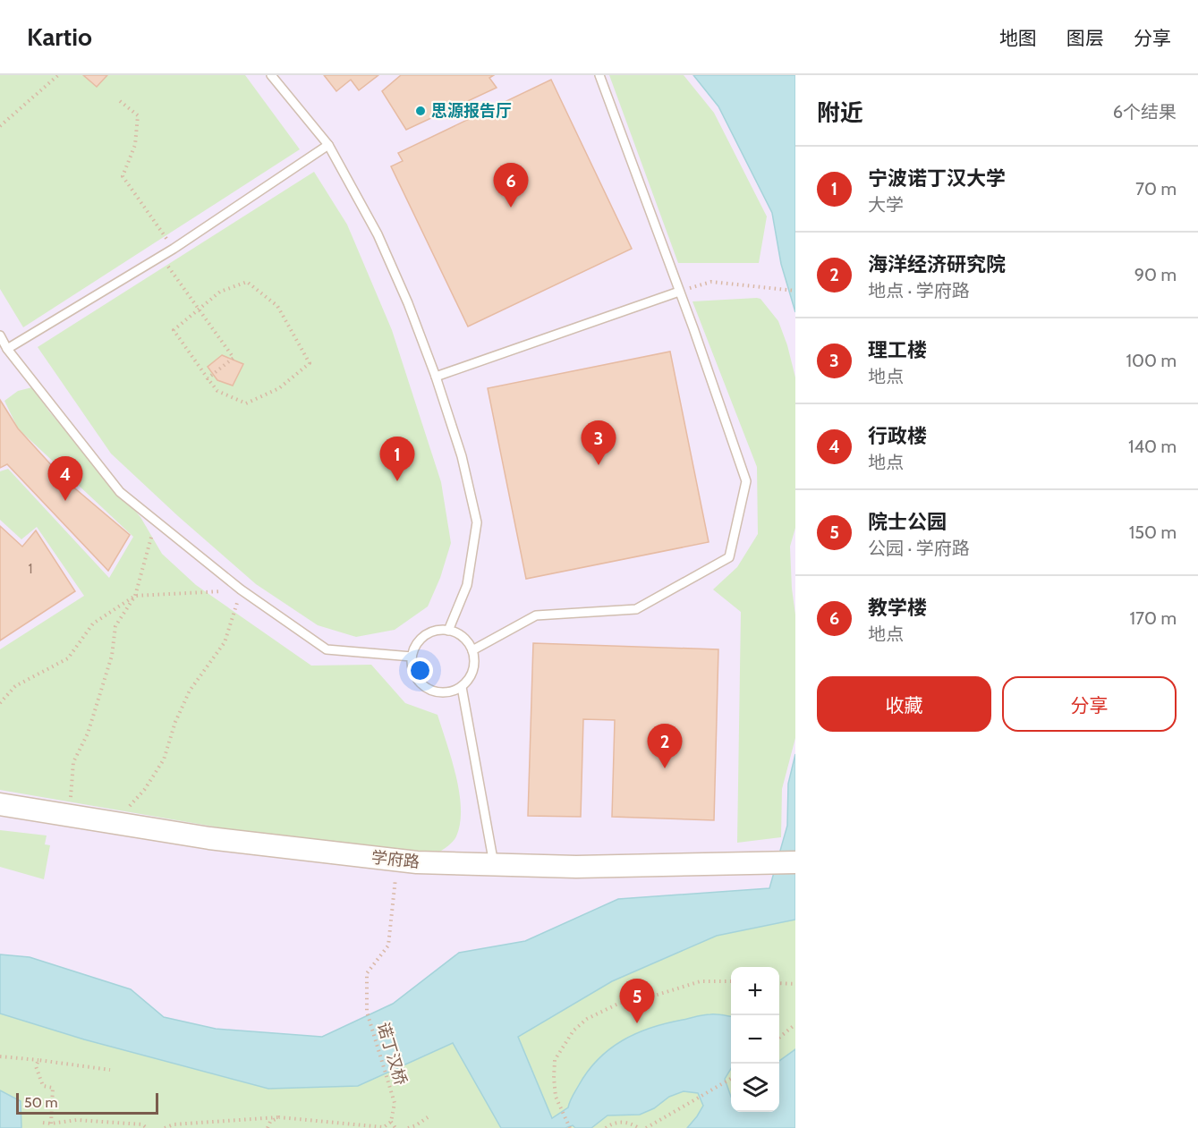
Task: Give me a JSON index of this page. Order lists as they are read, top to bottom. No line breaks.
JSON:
{"streets":{"street":["学府路"],"path":["诺丁汉桥"]},"crossings":[["学府路","诺丁汉桥"]],"places":["思源报告厅"],"house_numbers":["1"],"scale_bar":"50 m","page":{"header":"Kartio","nav":["地图","图层","分享"],"heading":["附近","6个结果"],"list":[{"mark":"1","name":"宁波诺丁汉大学","note":"大学","value":"70 m"},{"mark":"2","name":"海洋经济研究院","note":"地点 · 学府路","value":"90 m"},{"mark":"3","name":"理工楼","note":"地点","value":"100 m"},{"mark":"4","name":"行政楼","note":"地点","value":"140 m"},{"mark":"5","name":"院士公园","note":"公园 · 学府路","value":"150 m"},{"mark":"6","name":"教学楼","note":"地点","value":"170 m"}],"pins":["6","3","1","4","2","5"],"buttons":["收藏","分享"],"map_buttons":["+","−"],"scale":"50 m"}}
